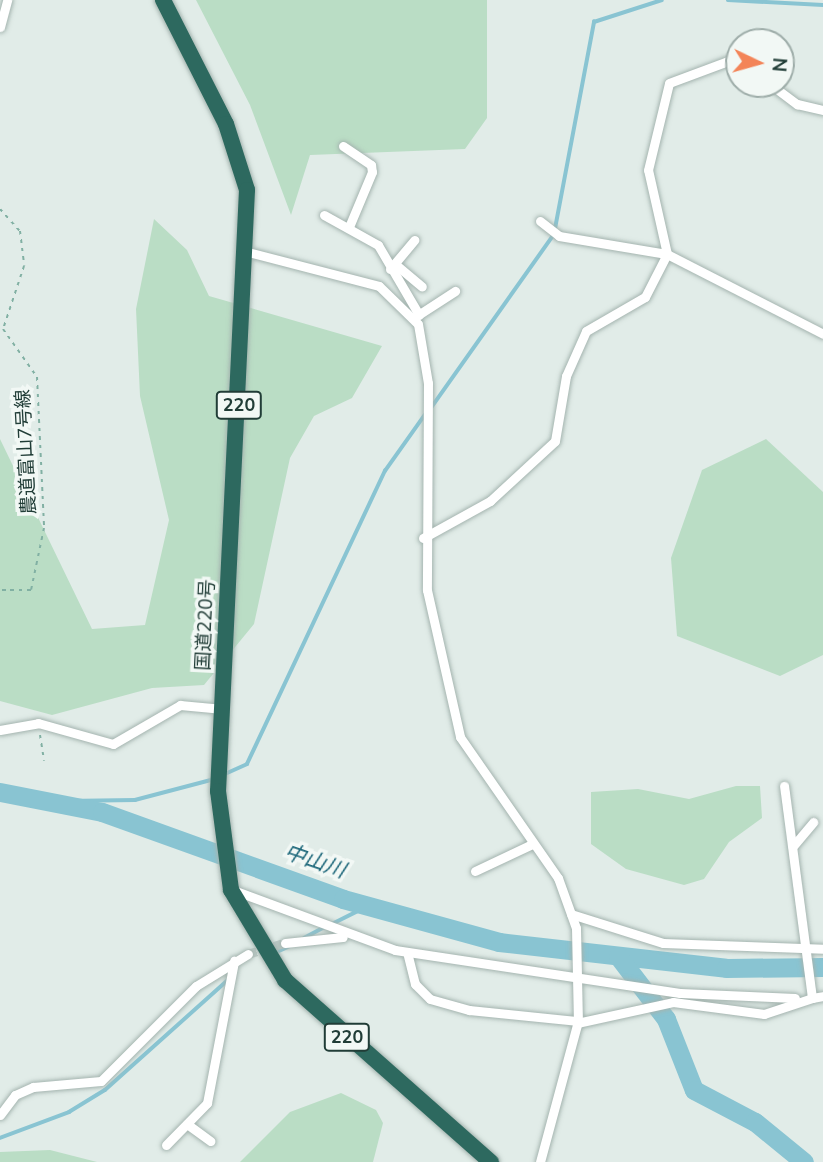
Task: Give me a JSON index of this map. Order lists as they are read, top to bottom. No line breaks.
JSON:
{"streets":{"highway":["220","国道220号"],"path":["農道富山7号線"]},"water":["中山川"],"north":"right"}
